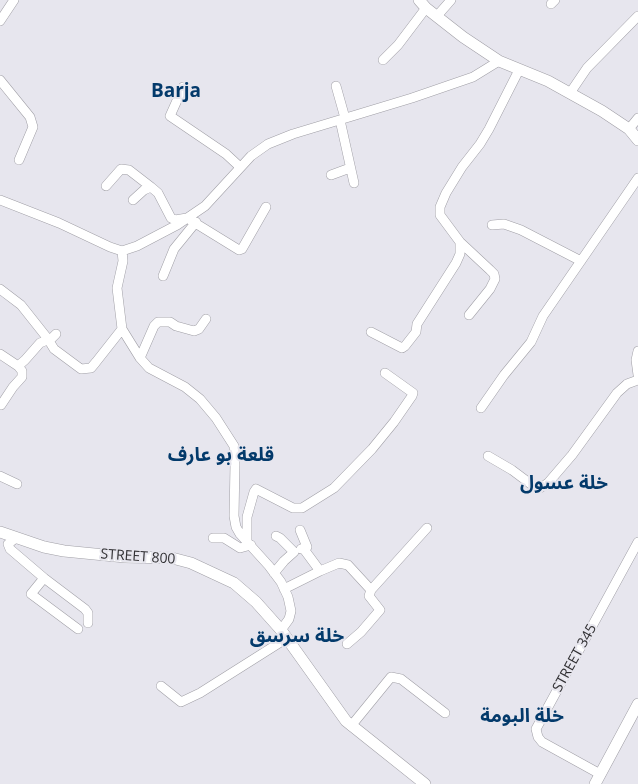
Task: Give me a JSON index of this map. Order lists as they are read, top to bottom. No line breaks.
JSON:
{"streets":{"main road":["STREET 800"],"street":["STREET 345"]},"districts":["Barja","قلعة بو عارف","خلة عسول","خلة سرسق","خلة البومة"]}
